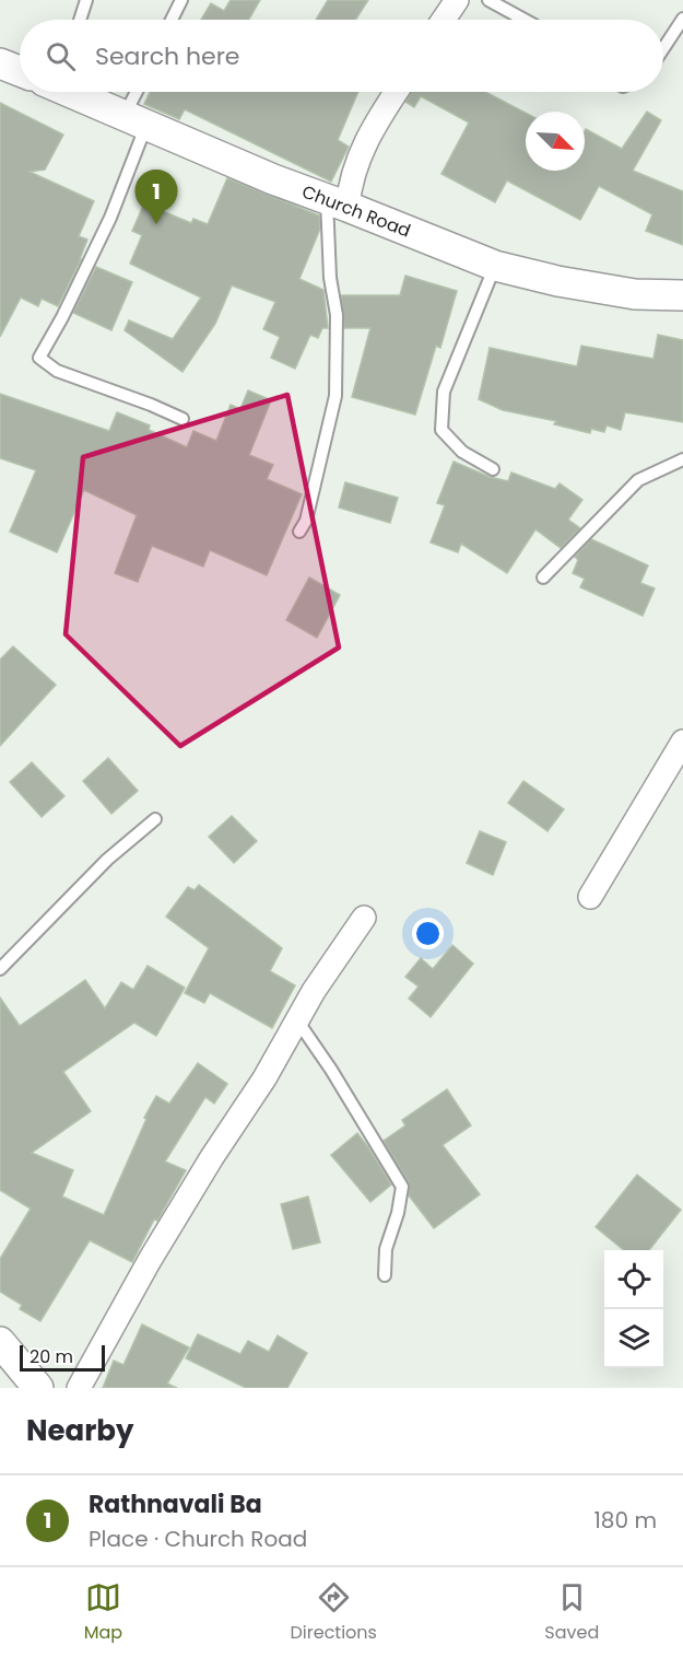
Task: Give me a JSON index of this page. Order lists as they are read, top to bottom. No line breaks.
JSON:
{"streets":{"street":["Church Road"]},"scale_bar":"20 m","north":"bottom right","page":{"search":"Search here","pins":"1","scale":"20 m","heading":"Nearby","list":[{"mark":"1","name":"Rathnavali Ba","note":"Place · Church Road","value":"180 m"}],"nav":["Map","Directions","Saved"]}}
